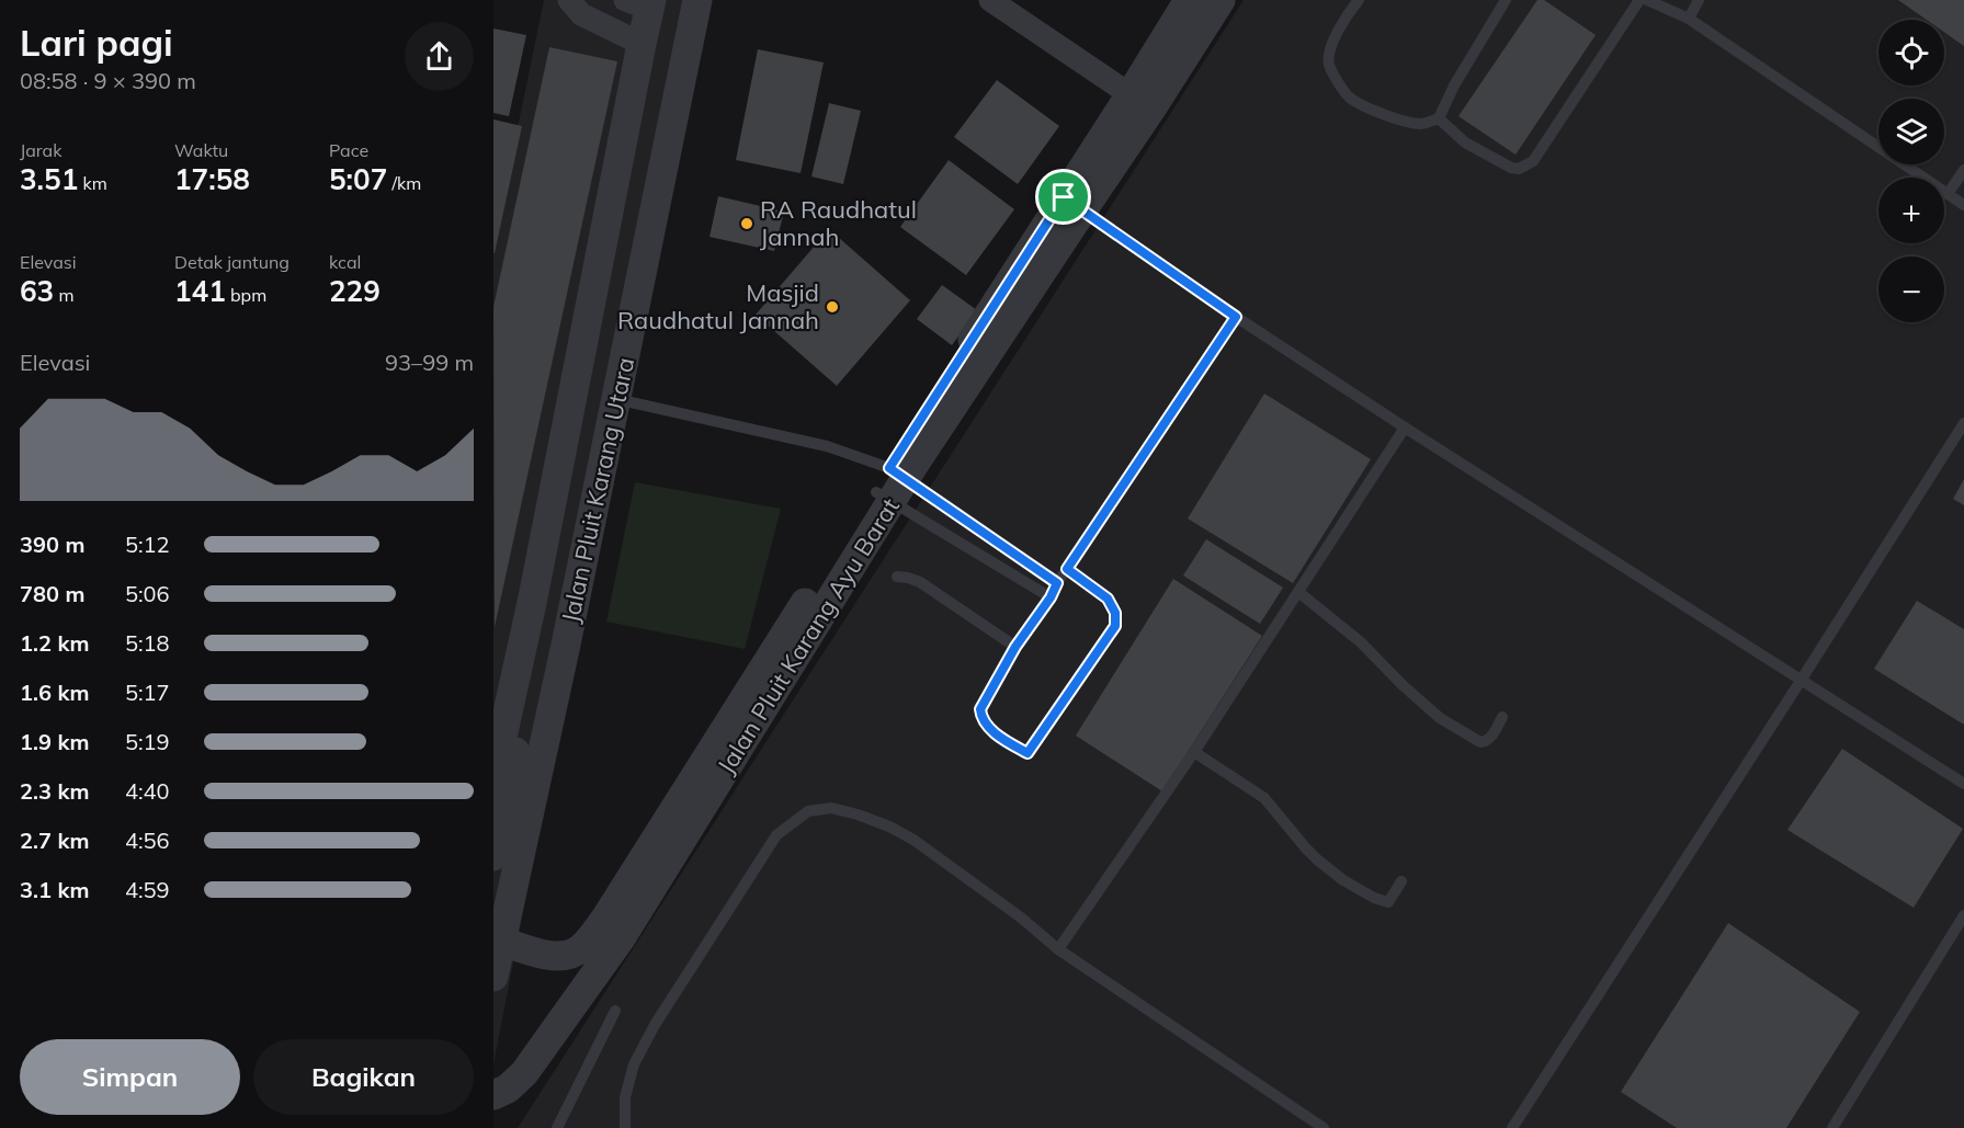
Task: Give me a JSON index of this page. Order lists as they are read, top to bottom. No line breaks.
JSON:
{"streets":{"street":["Jalan Pluit Karang Utara","Jalan Pluit Karang Ayu Barat"]},"crossings":[["Jalan Pluit Karang Utara","Jalan Pluit Karang Ayu Barat"]],"places":["RA Raudhatul Jannah","Masjid Raudhatul Jannah"],"page":{"heading":["Lari pagi","08:58 · 9 × 390 m"],"map_buttons":["+","−"],"stats":[["Jarak","3.51 km"],["Waktu","17:58"],["Pace","5:07 /km"],["Elevasi","63 m"],["Detak jantung","141 bpm"],["kcal","229"]],"chart":["Elevasi","93–99 m"],"list":[{"name":"390 m","note":"5:12"},{"name":"780 m","note":"5:06"},{"name":"1.2 km","note":"5:18"},{"name":"1.6 km","note":"5:17"},{"name":"1.9 km","note":"5:19"},{"name":"2.3 km","note":"4:40"},{"name":"2.7 km","note":"4:56"},{"name":"3.1 km","note":"4:59"}],"buttons":["Simpan","Bagikan"]}}
